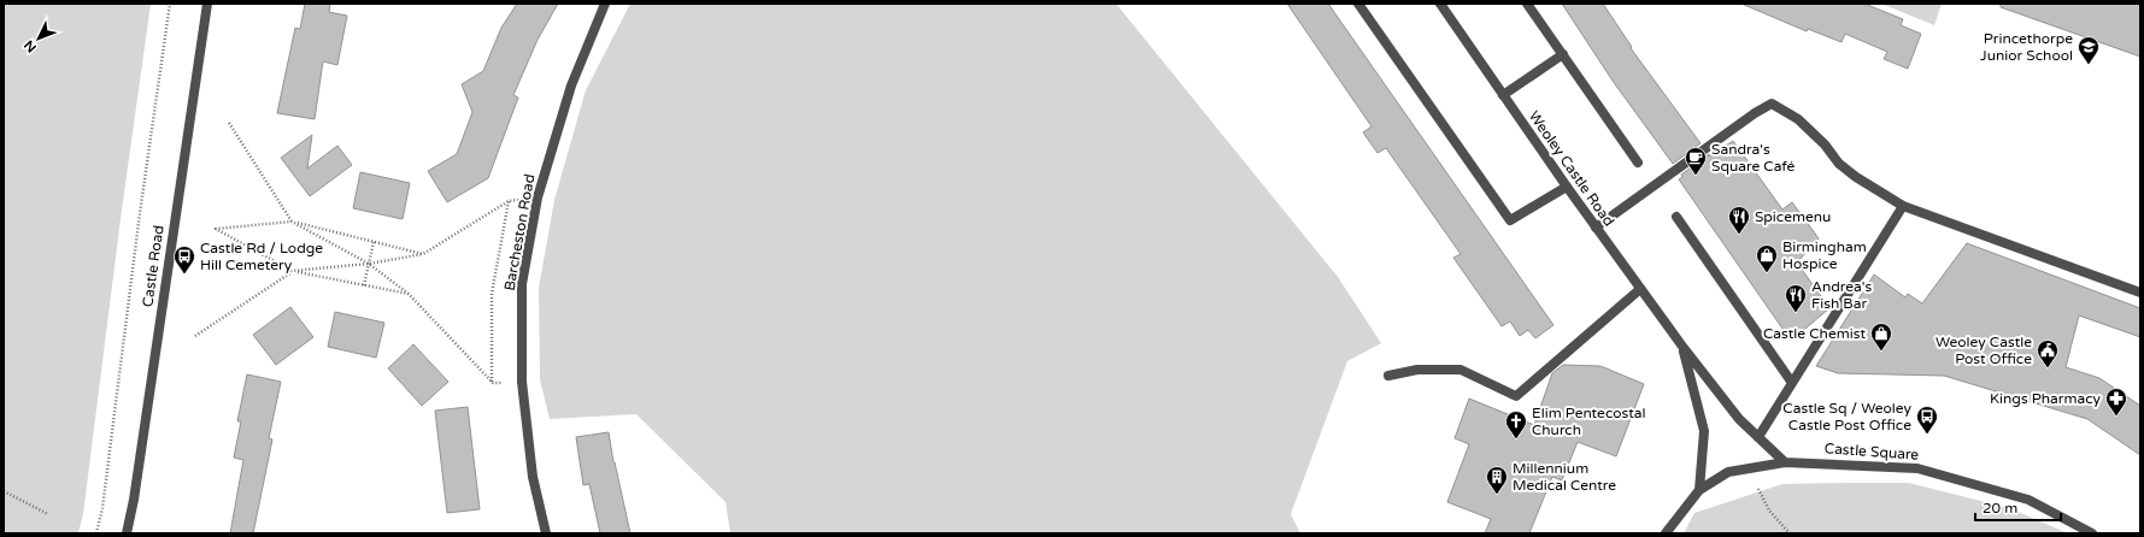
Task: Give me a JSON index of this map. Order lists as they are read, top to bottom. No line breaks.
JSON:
{"streets":{"street":["Weoley Castle Road","Barcheston Road","Castle Road","Castle Square"]},"crossings":[["Weoley Castle Road","Castle Square"]],"places":{"school or university":["Princethorpe Junior School"],"cafe":["Sandra's Square Café"],"restaurant":["Spicemenu","Andrea's Fish Bar"],"shop":["Birmingham Hospice","Castle Chemist"],"bus stop":["Castle Rd / Lodge Hill Cemetery","Castle Sq / Weoley Castle Post Office"],"public building":["Weoley Castle Post Office"],"pharmacy":["Kings Pharmacy"],"church":["Elim Pentecostal Church"],"building":["Millennium Medical Centre"]},"scale_bar":"20 m","north":"bottom left"}
